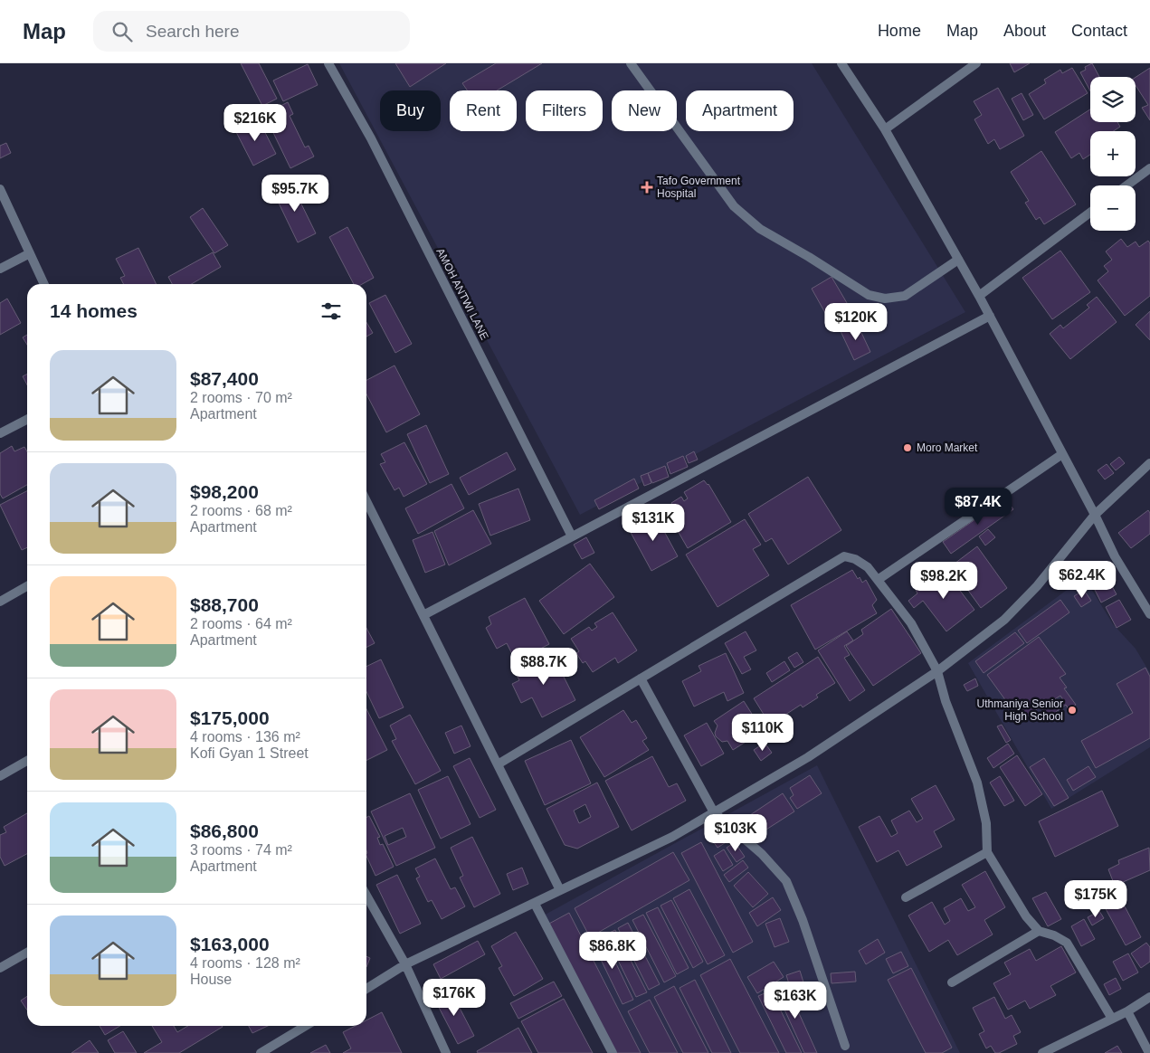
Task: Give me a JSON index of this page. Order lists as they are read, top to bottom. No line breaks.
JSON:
{"streets":{"street":["AMOH ANTWI LANE"]},"places":{"health":["Tafo Government Hospital"],"other":["Moro Market","Uthmaniya Senior High School"]},"page":{"header":"Map","search":"Search here","nav":["Home","Map","About","Contact"],"map_buttons":["+","−"],"chip":["Buy","Rent","Filters","New","Apartment"],"price":["$216K","$95.7K","$120K","$87.4K","$131K","$62.4K","$98.2K","$88.7K","$110K","$103K","$175K","$86.8K","$176K","$163K"],"heading":"14 homes","list":[{"name":"$87,400","note":"2 rooms · 70 m² · Apartment"},{"name":"$98,200","note":"2 rooms · 68 m² · Apartment"},{"name":"$88,700","note":"2 rooms · 64 m² · Apartment"},{"name":"$175,000","note":"4 rooms · 136 m² · Kofi Gyan 1 Street"},{"name":"$86,800","note":"3 rooms · 74 m² · Apartment"},{"name":"$163,000","note":"4 rooms · 128 m² · House"}]}}
